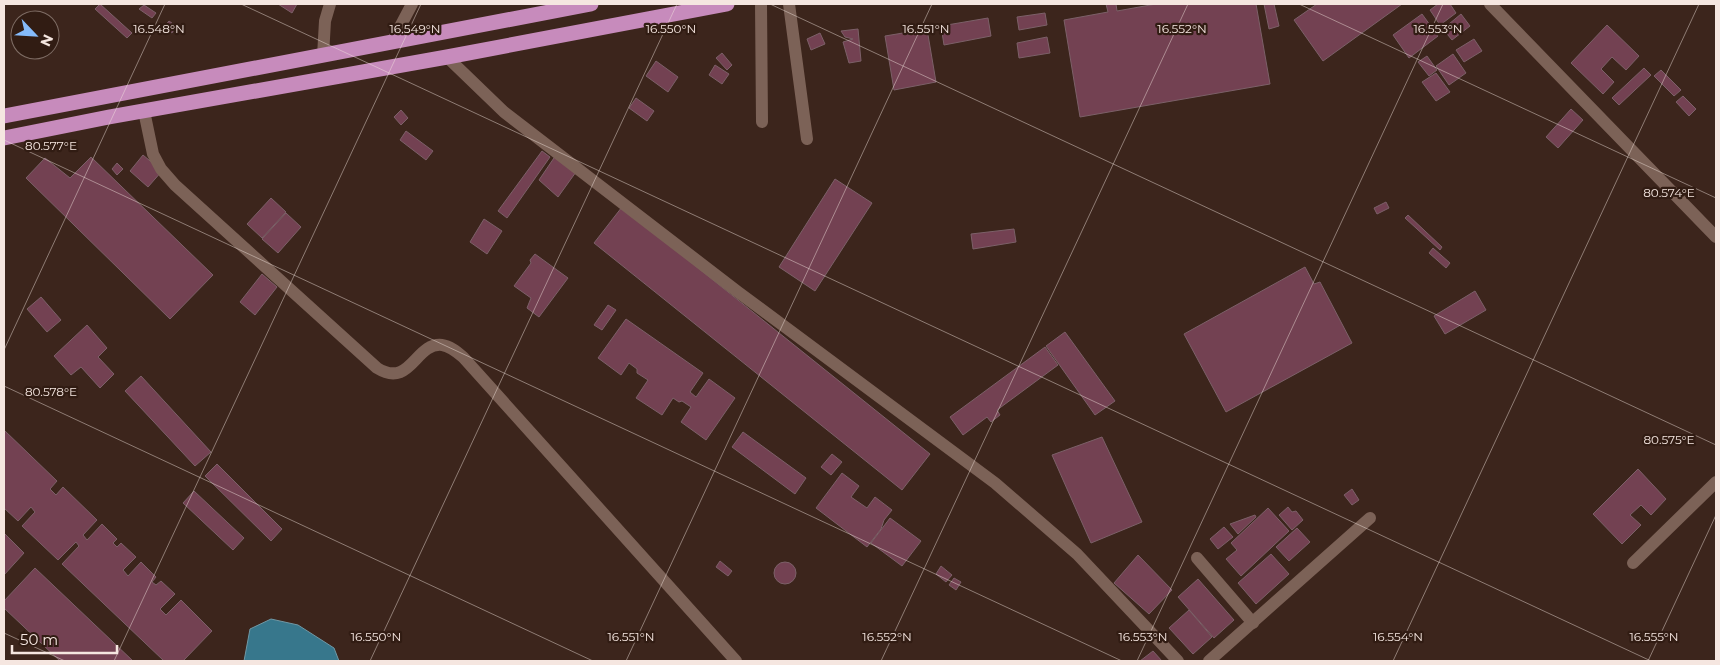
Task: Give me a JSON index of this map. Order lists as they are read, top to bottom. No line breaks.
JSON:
{"scale_bar":"50 m","north":"bottom right","coordinates":["16.548°N","16.549°N","16.550°N","16.551°N","16.552°N","16.553°N","80.577°E","80.574°E","80.578°E","80.575°E","16.554°N","16.555°N"]}
